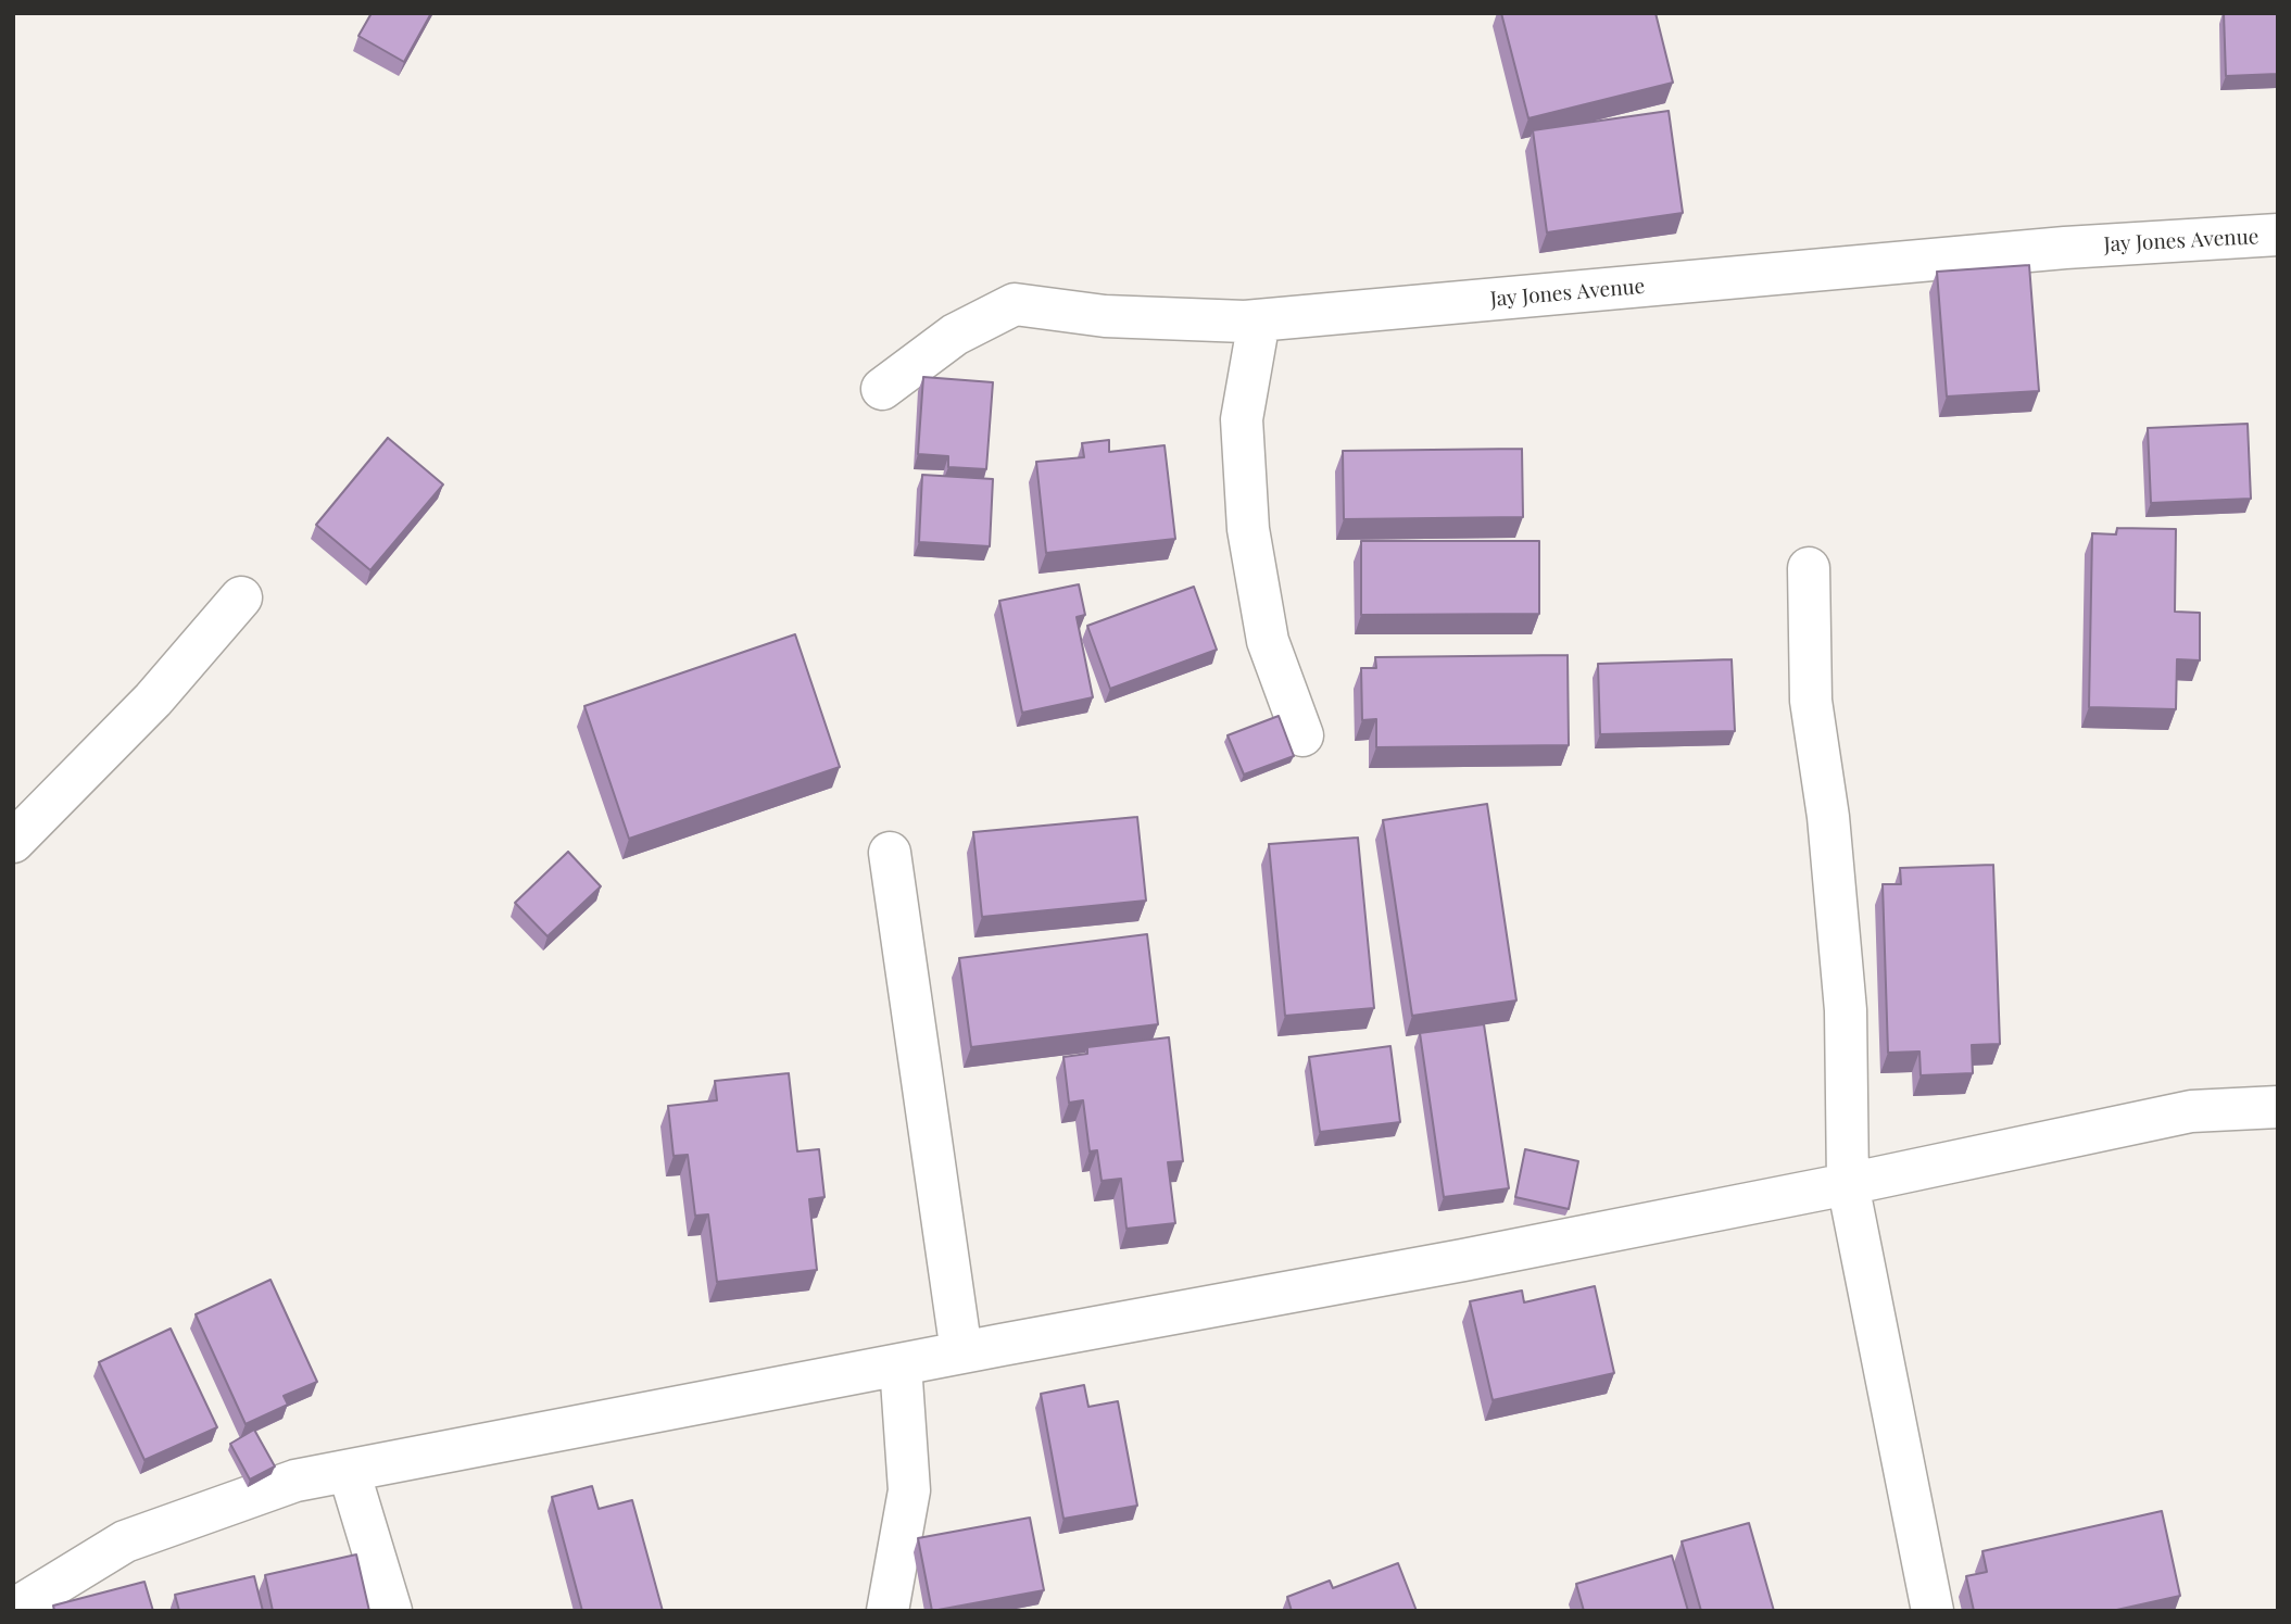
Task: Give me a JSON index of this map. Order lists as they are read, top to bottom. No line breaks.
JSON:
{"streets":{"street":["Jay Jones Avenue"]}}
